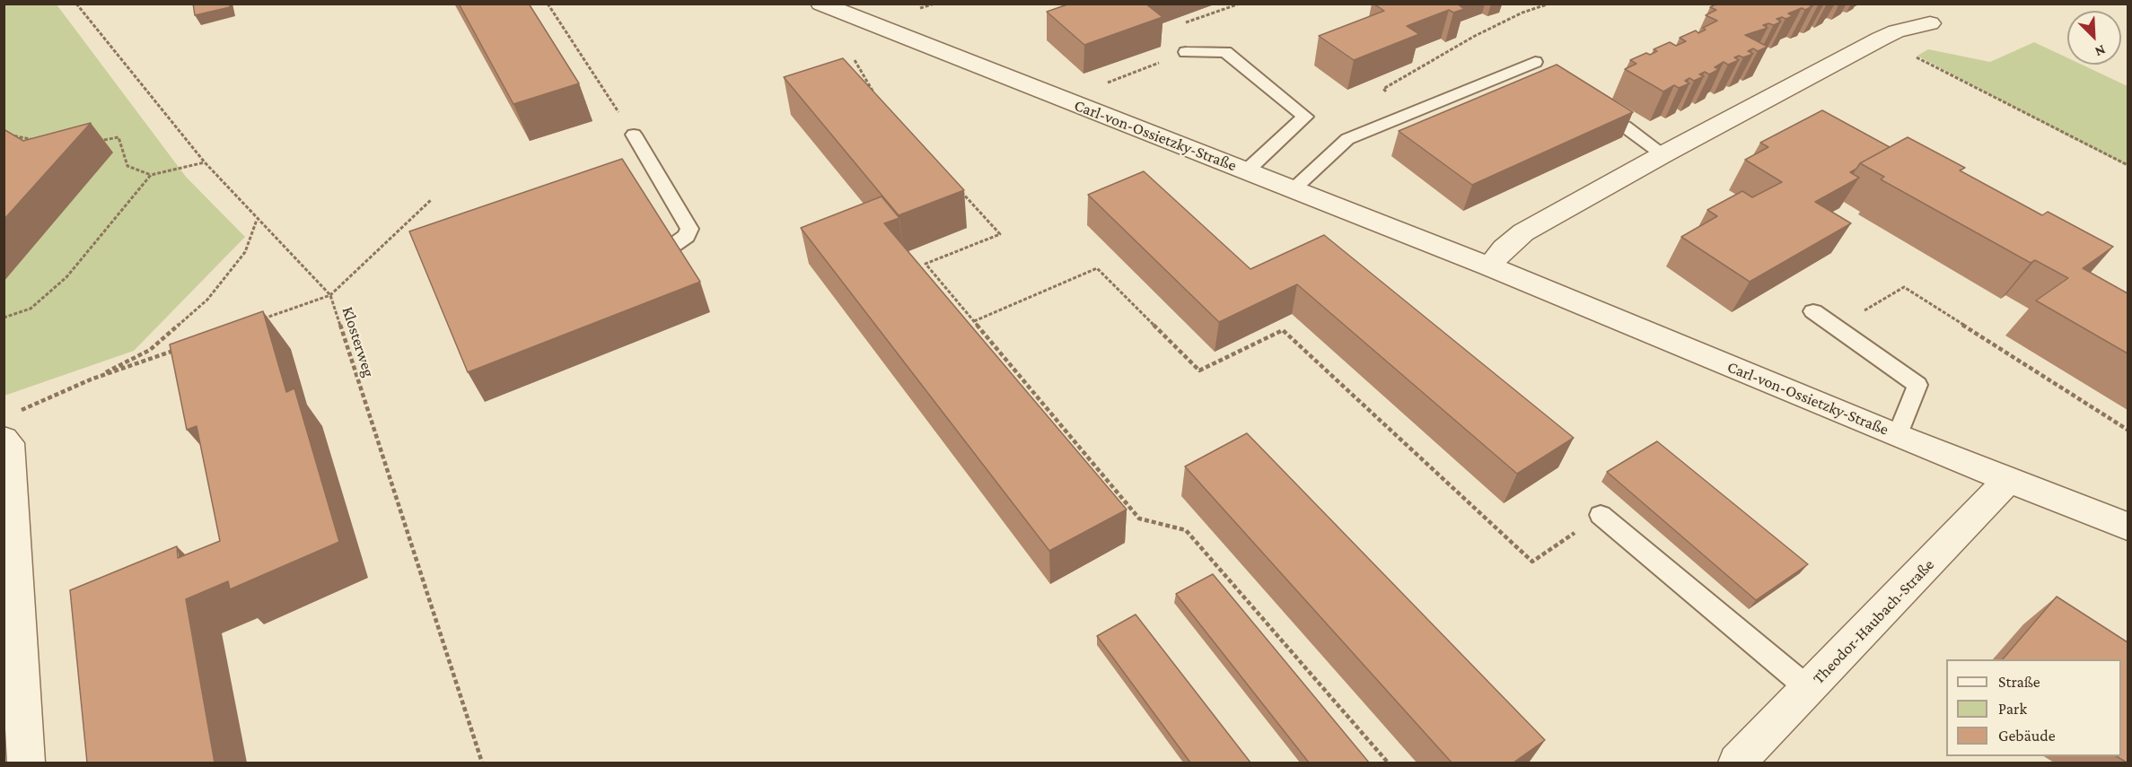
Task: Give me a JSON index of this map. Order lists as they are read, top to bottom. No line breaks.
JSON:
{"streets":{"street":["Carl-von-Ossietzky-Straße","Theodor-Haubach-Straße"],"path":["Klosterweg"]},"crossings":[["Carl-von-Ossietzky-Straße","Theodor-Haubach-Straße"]],"legend":["Straße","Park","Gebäude"],"north":"bottom right"}
